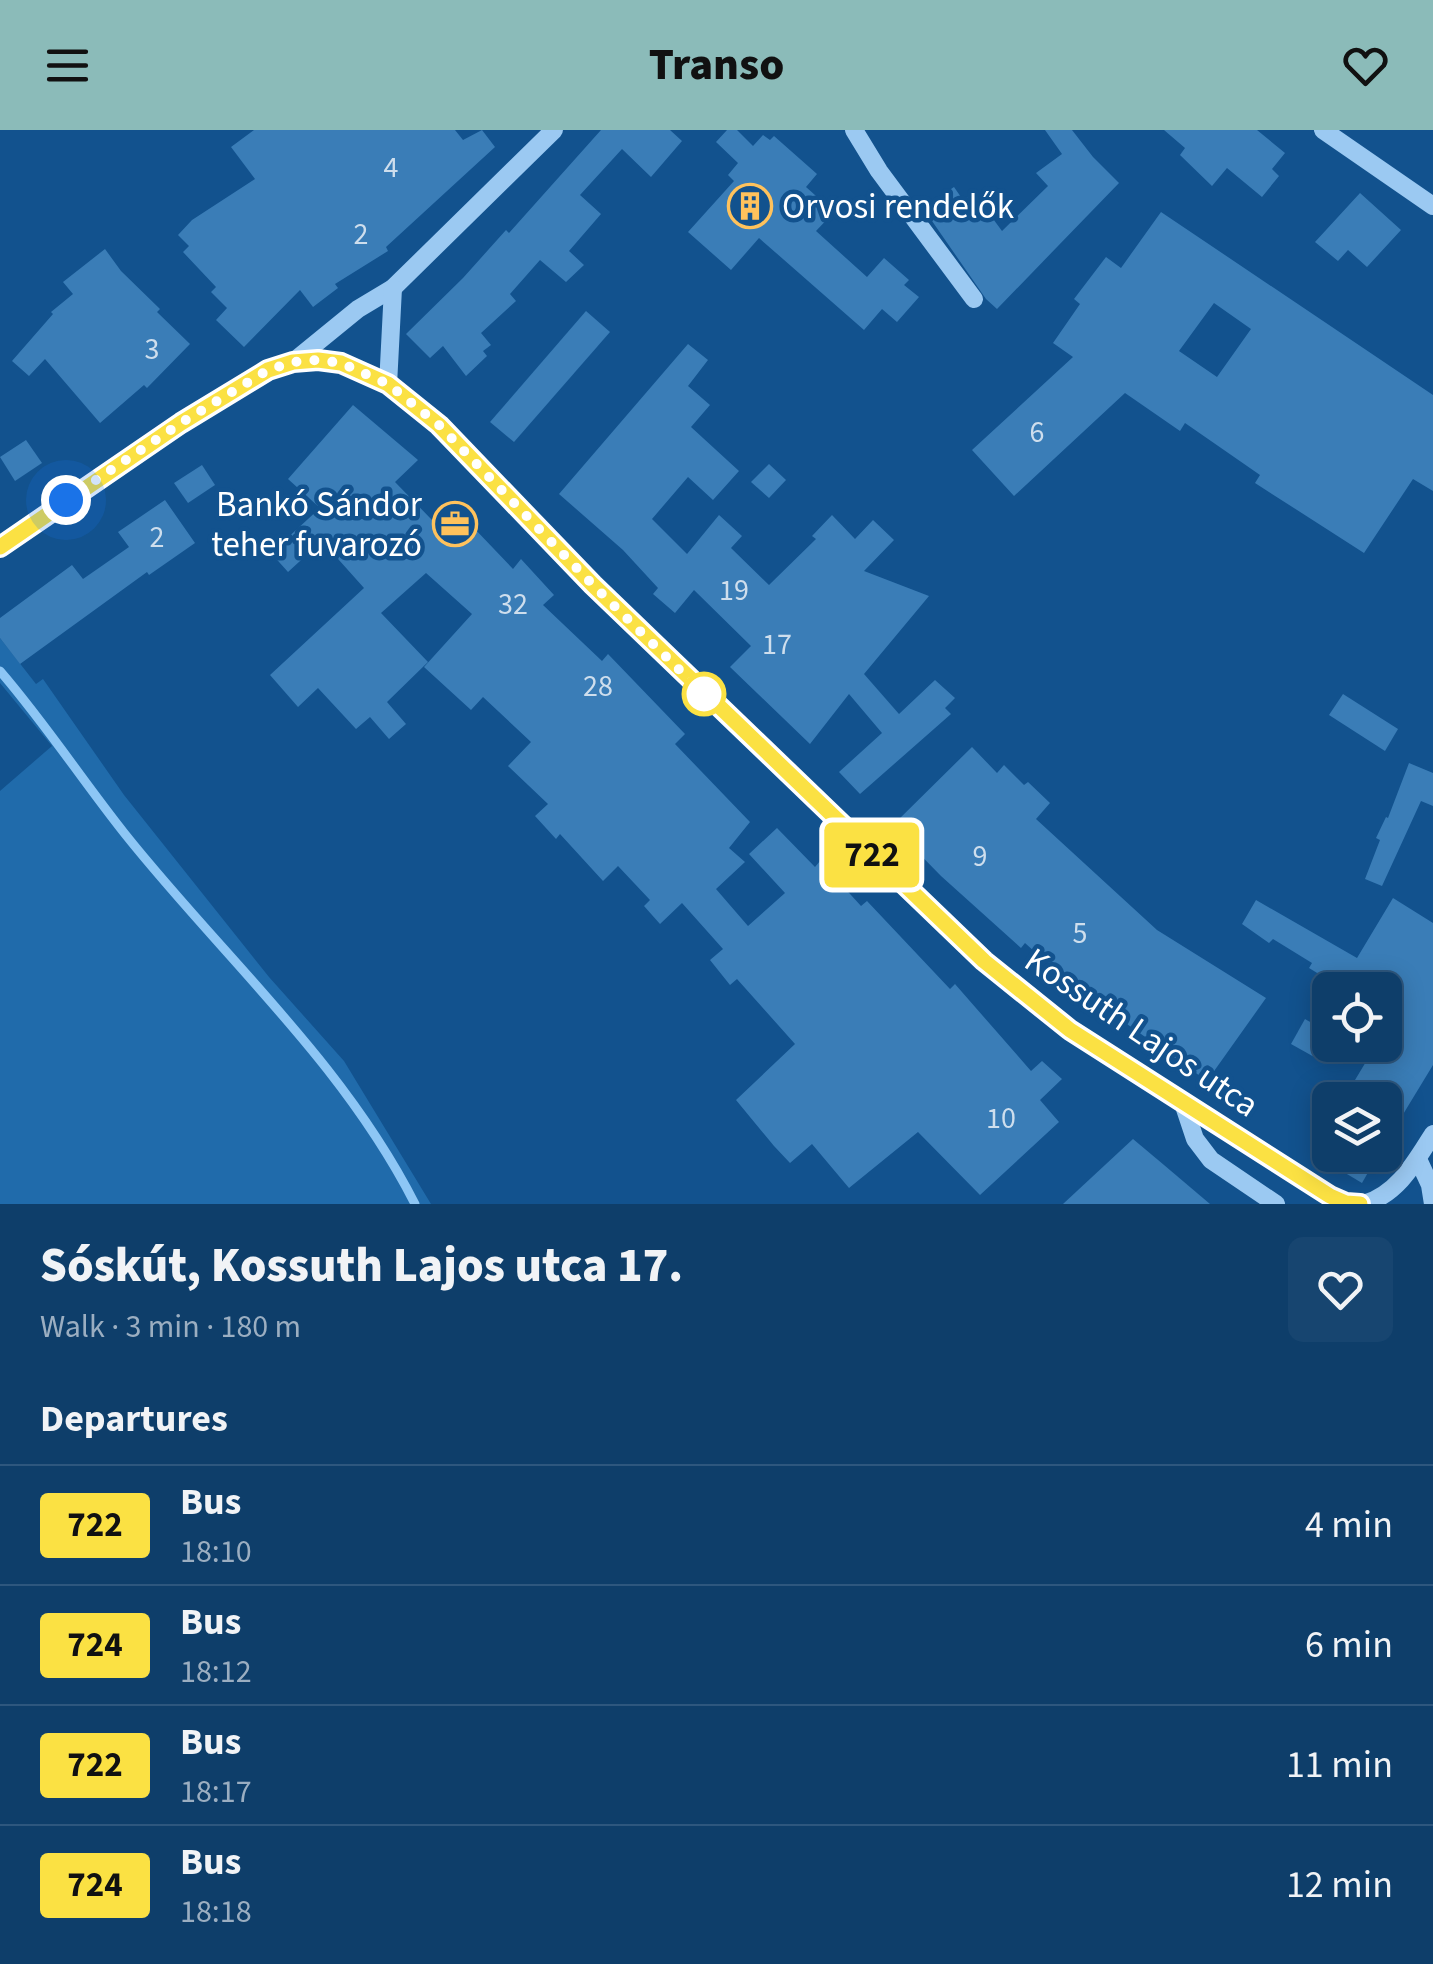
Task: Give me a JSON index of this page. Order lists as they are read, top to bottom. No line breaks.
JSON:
{"streets":{"street":["Kossuth Lajos utca"]},"places":{"building":["Orvosi rendelők"],"office":["Bankó Sándor teher fuvarozó"]},"lines":["bus line 722"],"house_numbers":["4","2","3","6","2","19","32","17","28","9","5","10"],"page":{"header":"Transo","on_map":"722","heading":[["Sóskút, Kossuth Lajos utca 17.","Walk · 3 min · 180 m"],"Departures"],"list":[{"mark":"722","name":"Bus","note":"18:10","value":"4 min"},{"mark":"724","name":"Bus","note":"18:12","value":"6 min"},{"mark":"722","name":"Bus","note":"18:17","value":"11 min"},{"mark":"724","name":"Bus","note":"18:18","value":"12 min"}]}}
